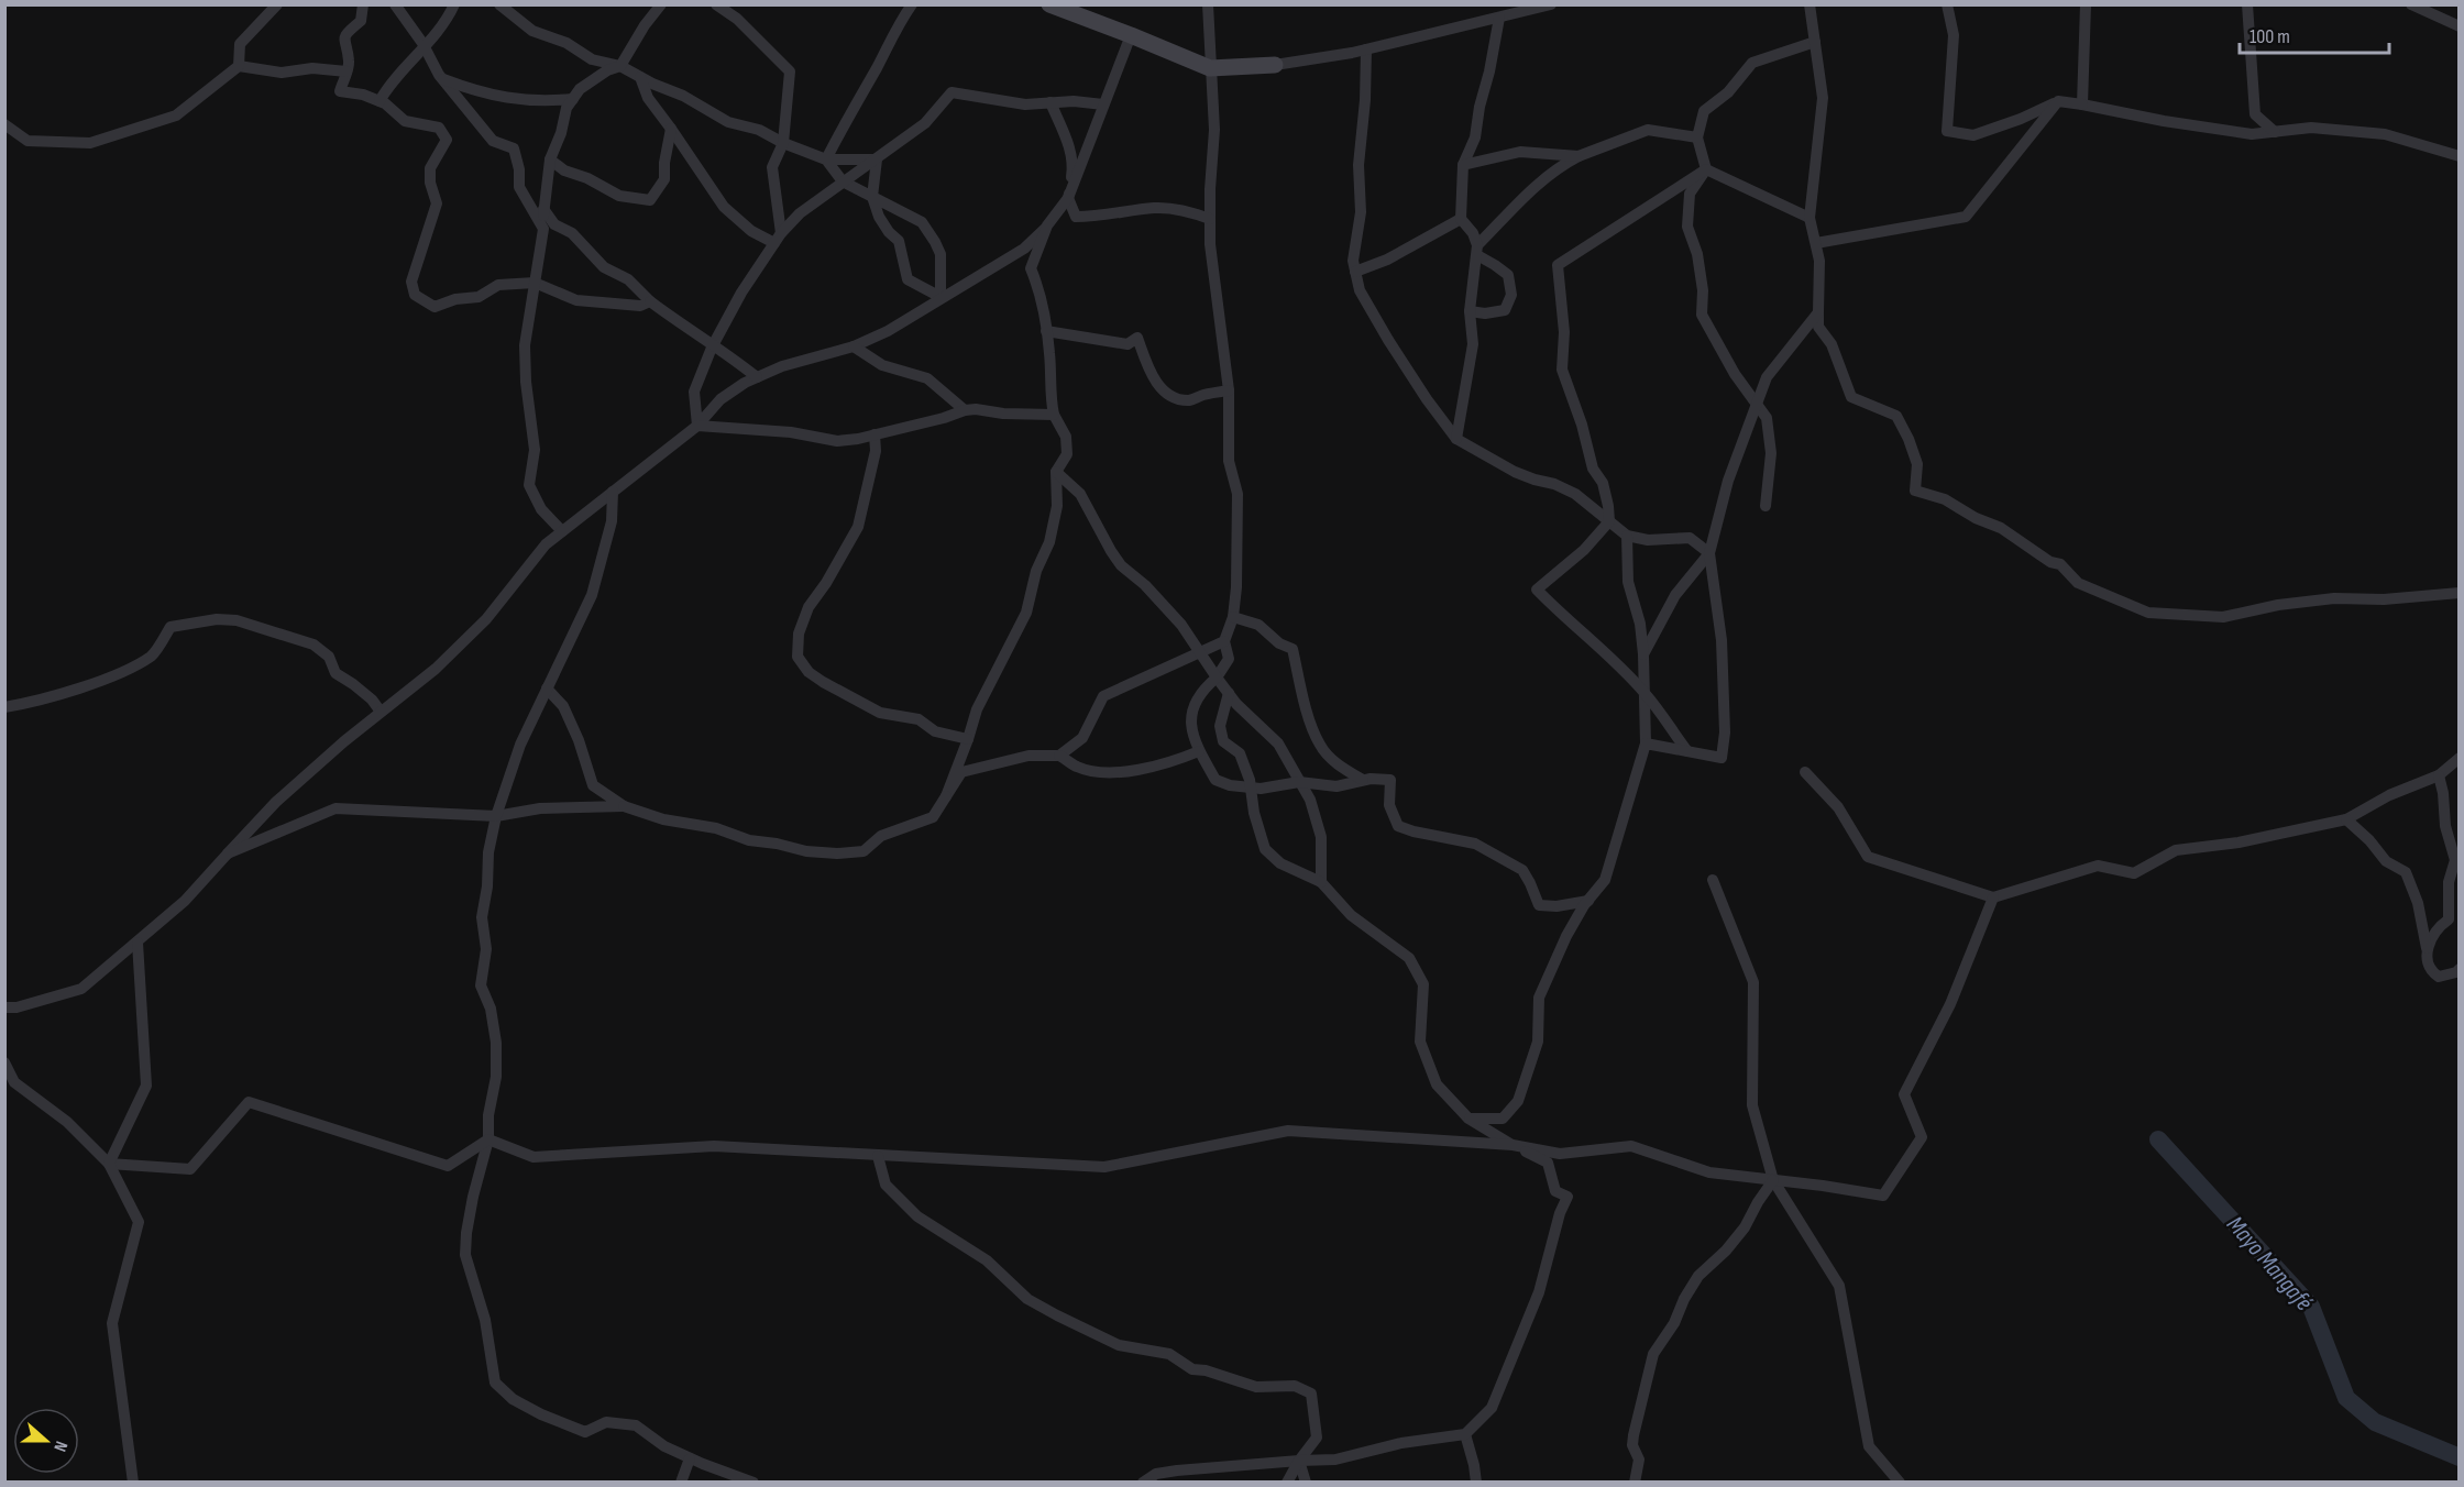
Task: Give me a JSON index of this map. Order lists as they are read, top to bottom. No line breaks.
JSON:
{"water":["Mayo Mangafé"],"scale_bar":"100 m","north":"right"}
